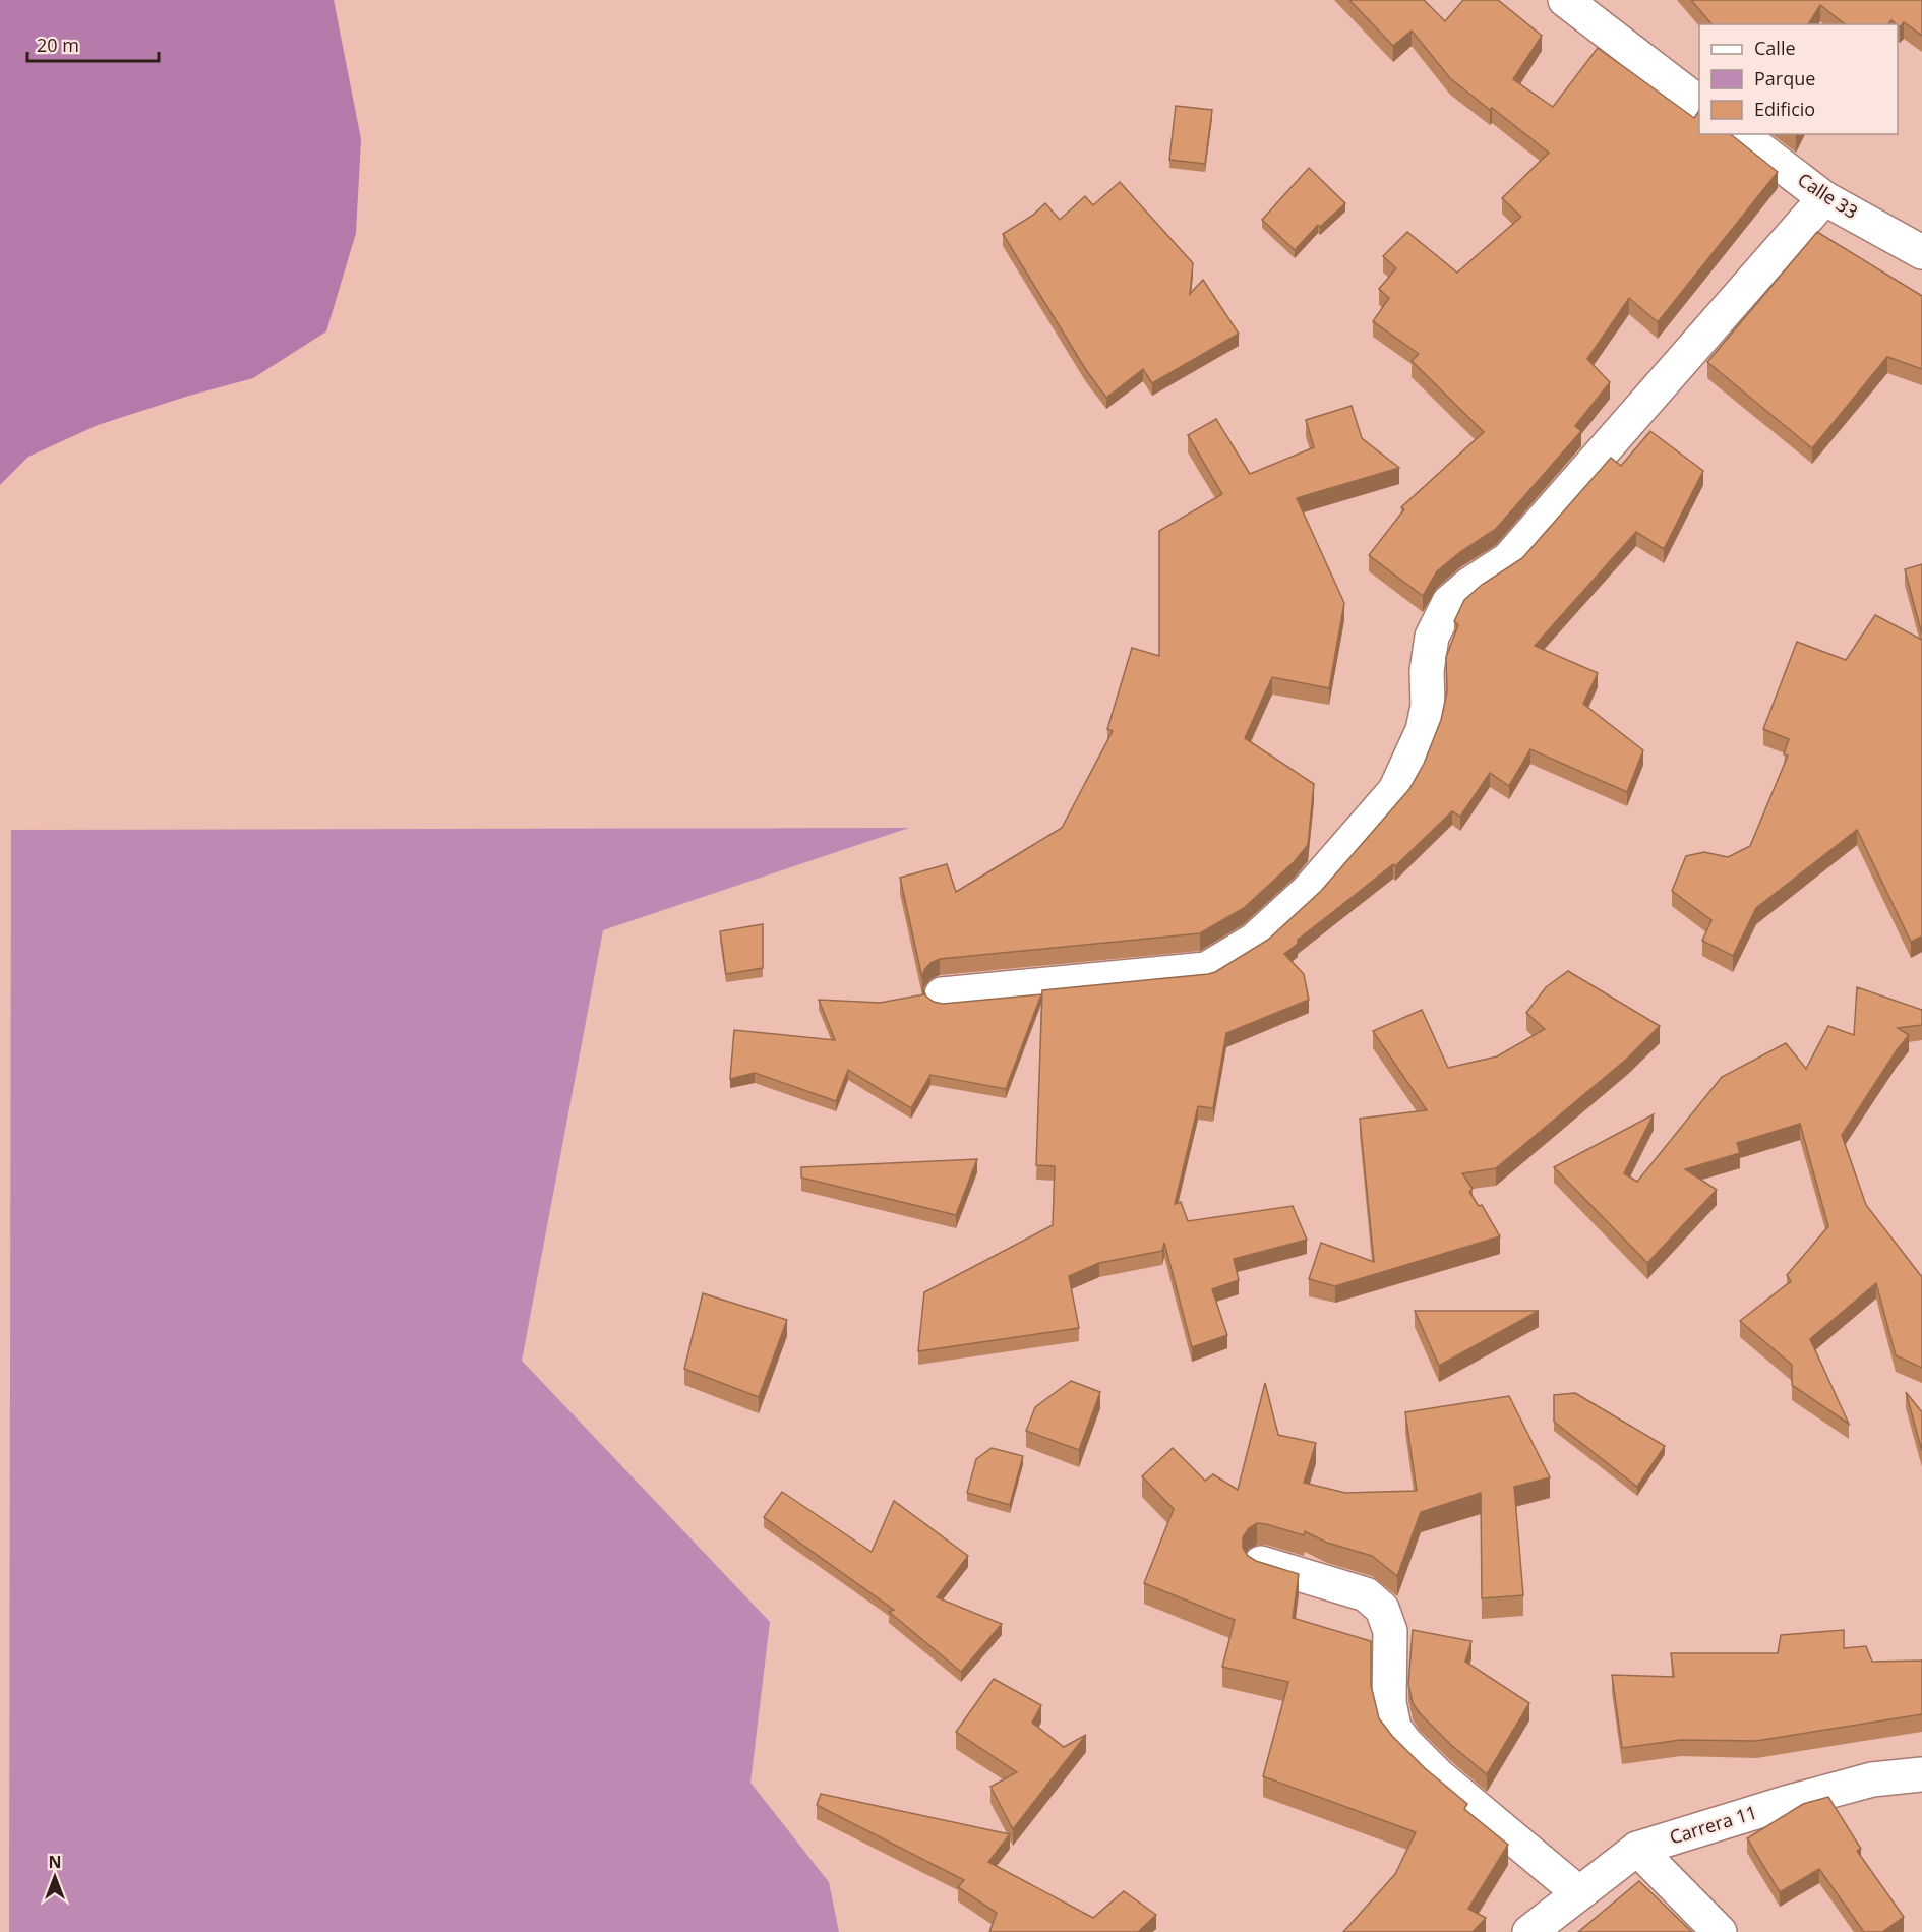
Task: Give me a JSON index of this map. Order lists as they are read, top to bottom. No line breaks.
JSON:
{"streets":{"street":["Calle 33","Carrera 11"]},"legend":["Calle","Parque","Edificio"],"scale_bar":"20 m","north":"top"}
